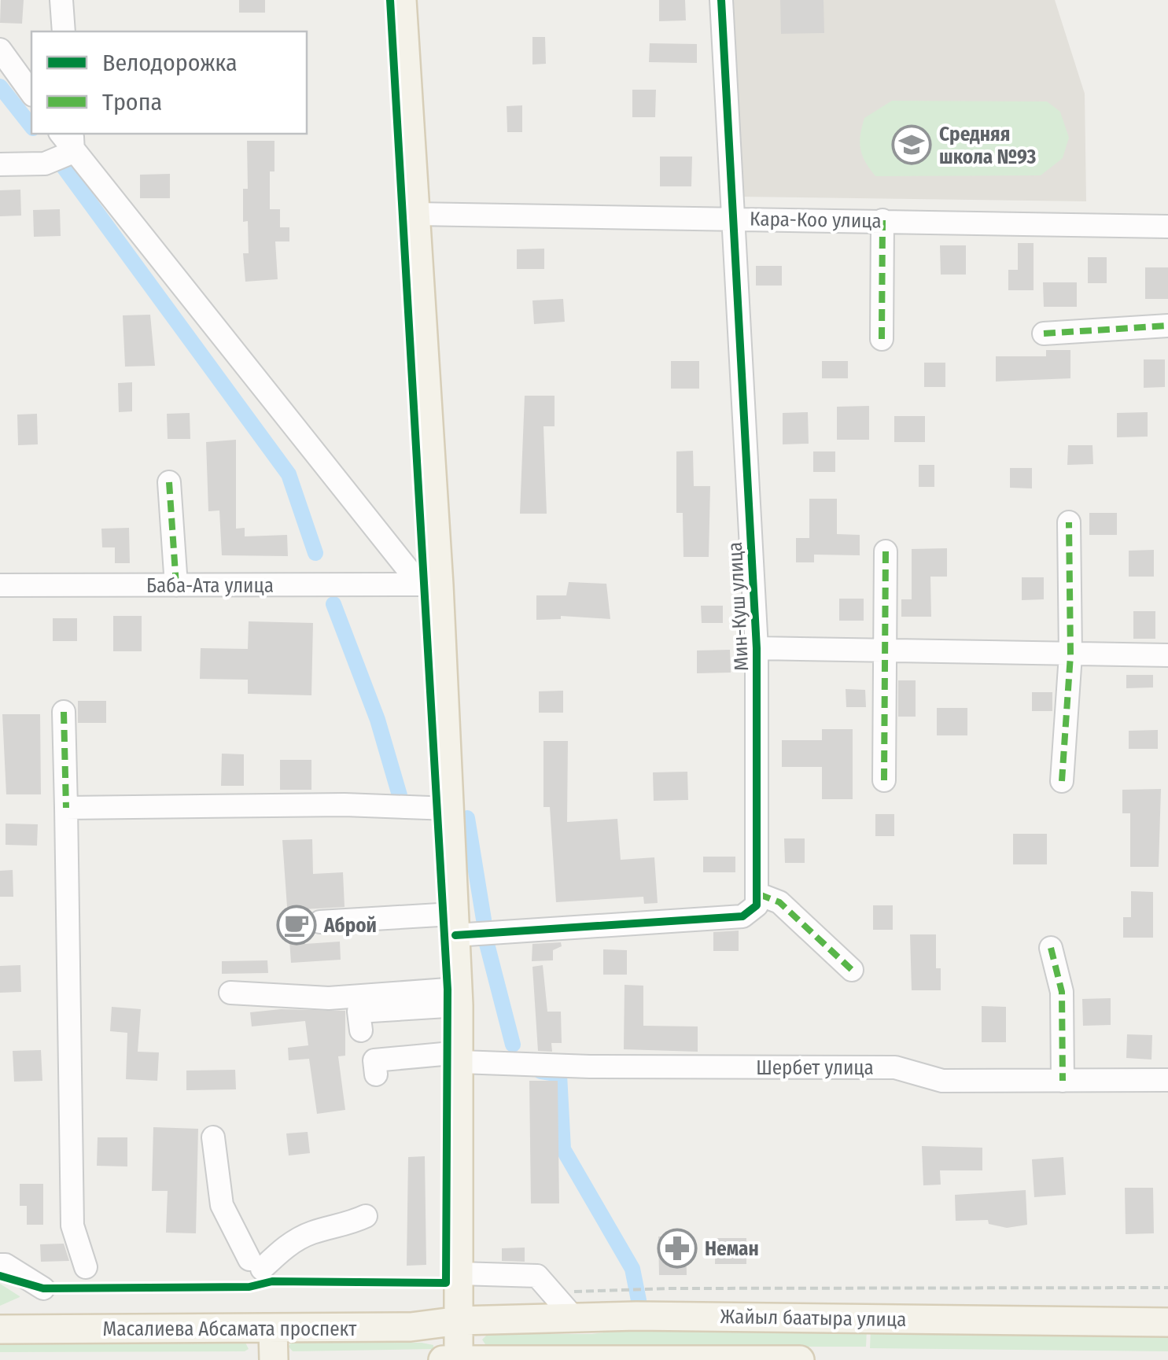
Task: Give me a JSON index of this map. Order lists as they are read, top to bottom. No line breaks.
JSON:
{"streets":{"main road":["Жайыл баатыра улица","Масалиева Абсамата проспект"],"street":["Кара-Коо улица","Баба-Ата улица","Мин-Куш улица","Шербет улица"]},"crossings":[["Кара-Коо улица","Мин-Куш улица"],["Жайыл баатыра улица","Масалиева Абсамата проспект"]],"places":{"school or university":["Средняя школа №93"],"cafe":["Аброй"],"pharmacy":["Неман"]},"legend":["Велодорожка","Тропа"]}
